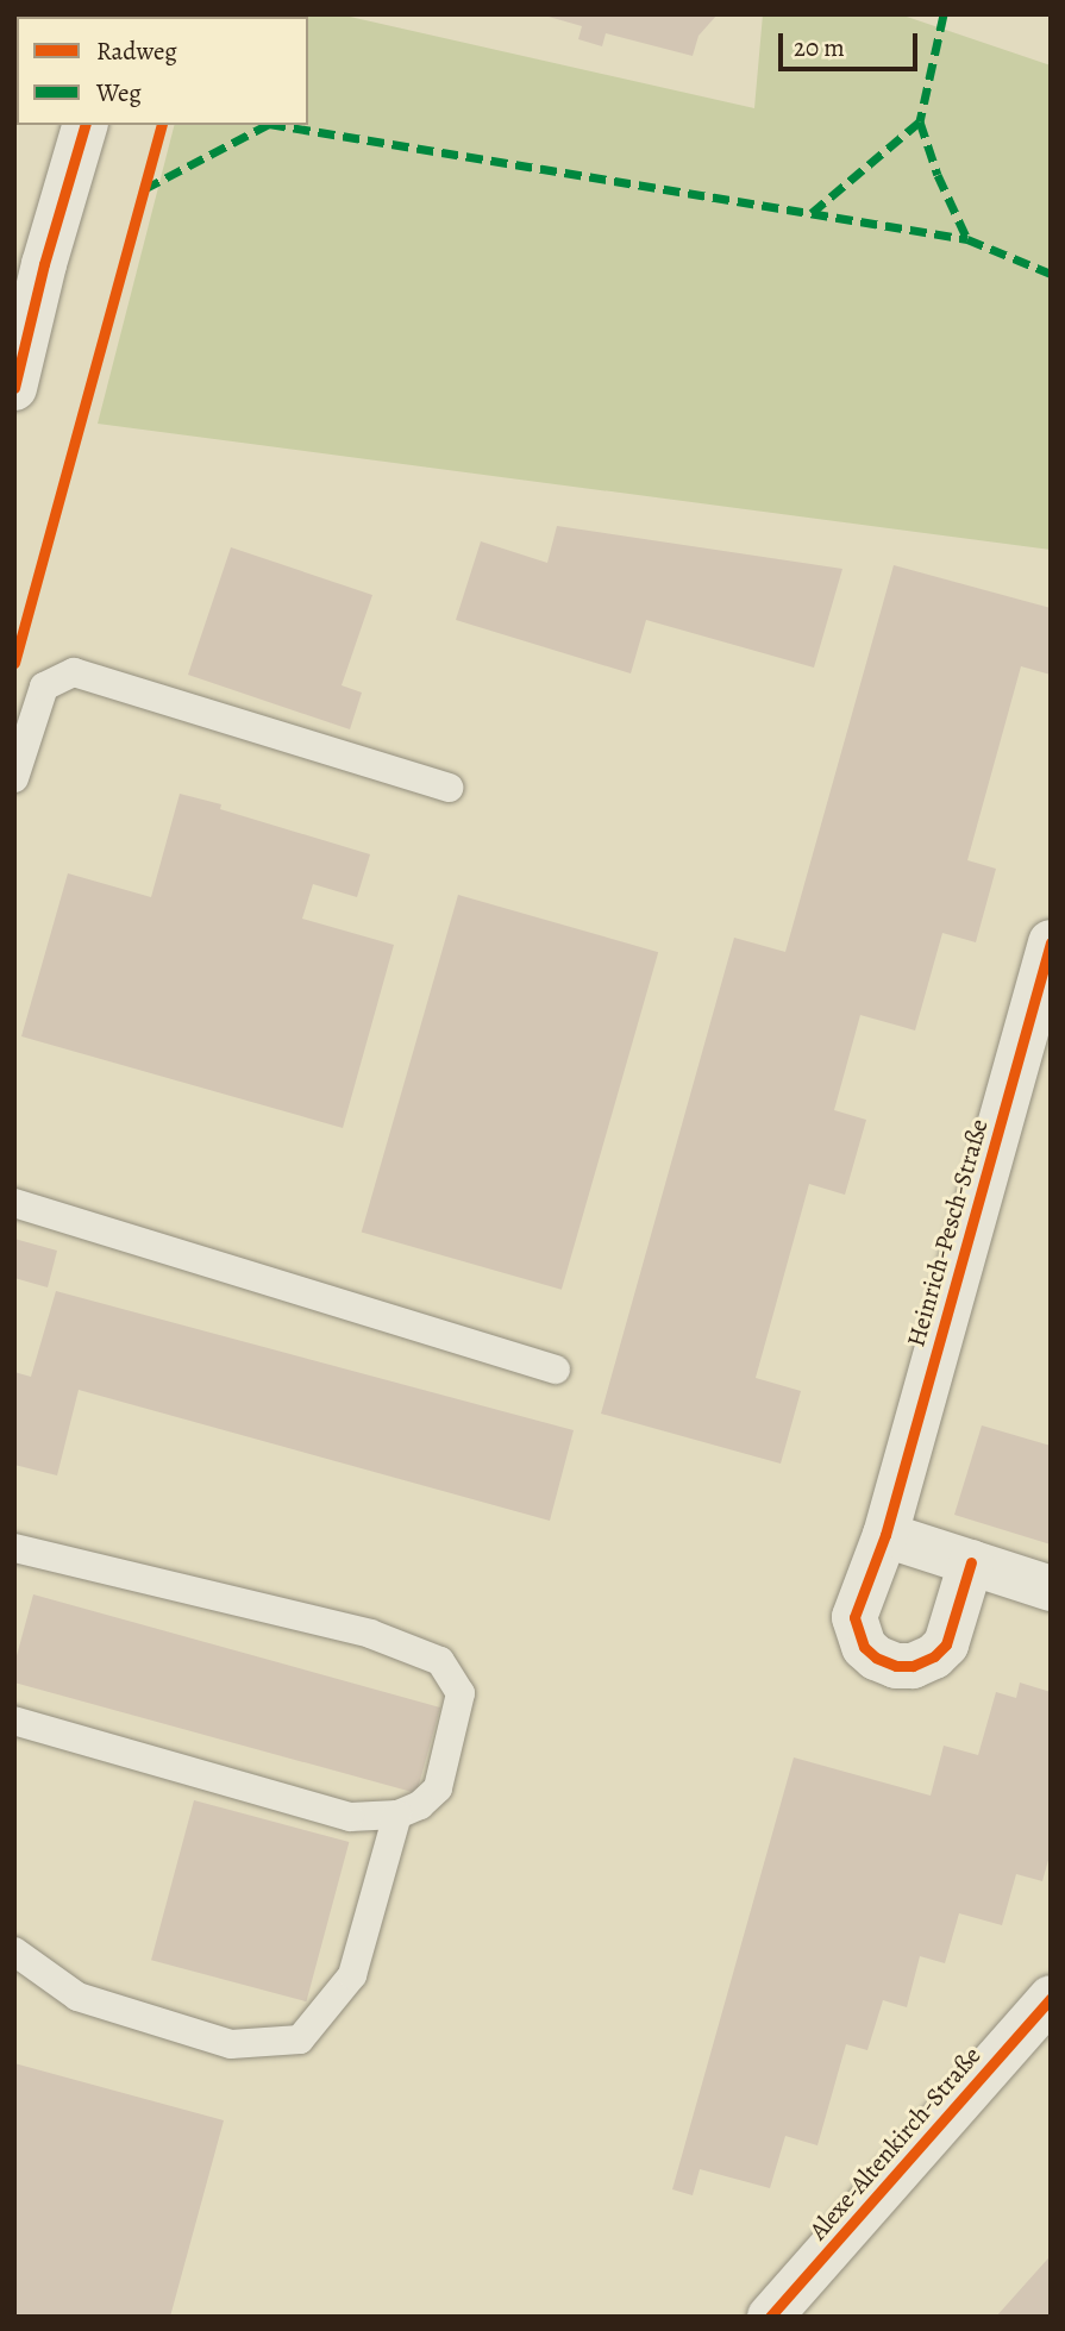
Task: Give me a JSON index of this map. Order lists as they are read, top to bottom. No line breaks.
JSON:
{"streets":{"street":["Heinrich-Pesch-Straße","Alexe-Altenkirch-Straße"]},"legend":["Radweg","Weg"],"scale_bar":"20 m"}
